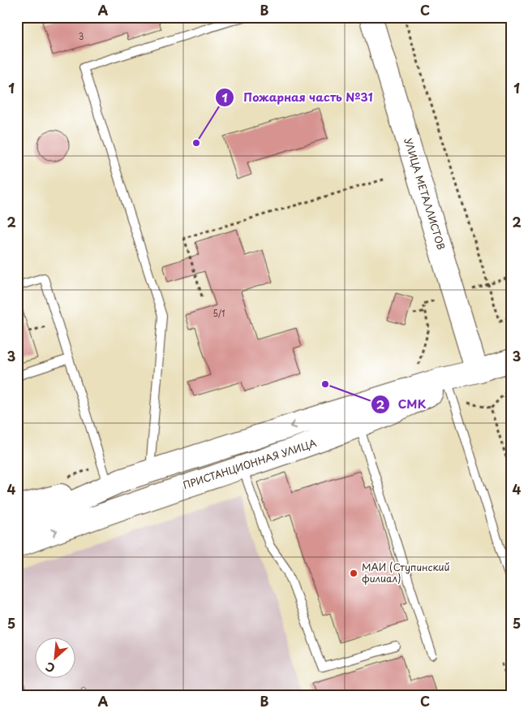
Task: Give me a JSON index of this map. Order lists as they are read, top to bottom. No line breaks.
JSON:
{"streets":{"main road":["УЛИЦА МЕТАЛЛИСТОВ","ПРИСТАНЦИОННАЯ УЛИЦА"]},"crossings":[["УЛИЦА МЕТАЛЛИСТОВ","ПРИСТАНЦИОННАЯ УЛИЦА"]],"places":["Пожарная часть №31","СМК","МАИ (Ступинский филиал)"],"house_numbers":["3","5/1"],"north":"bottom left","grid":{"columns":["A","B","C"],"rows":["1","2","3","4","5"]}}
